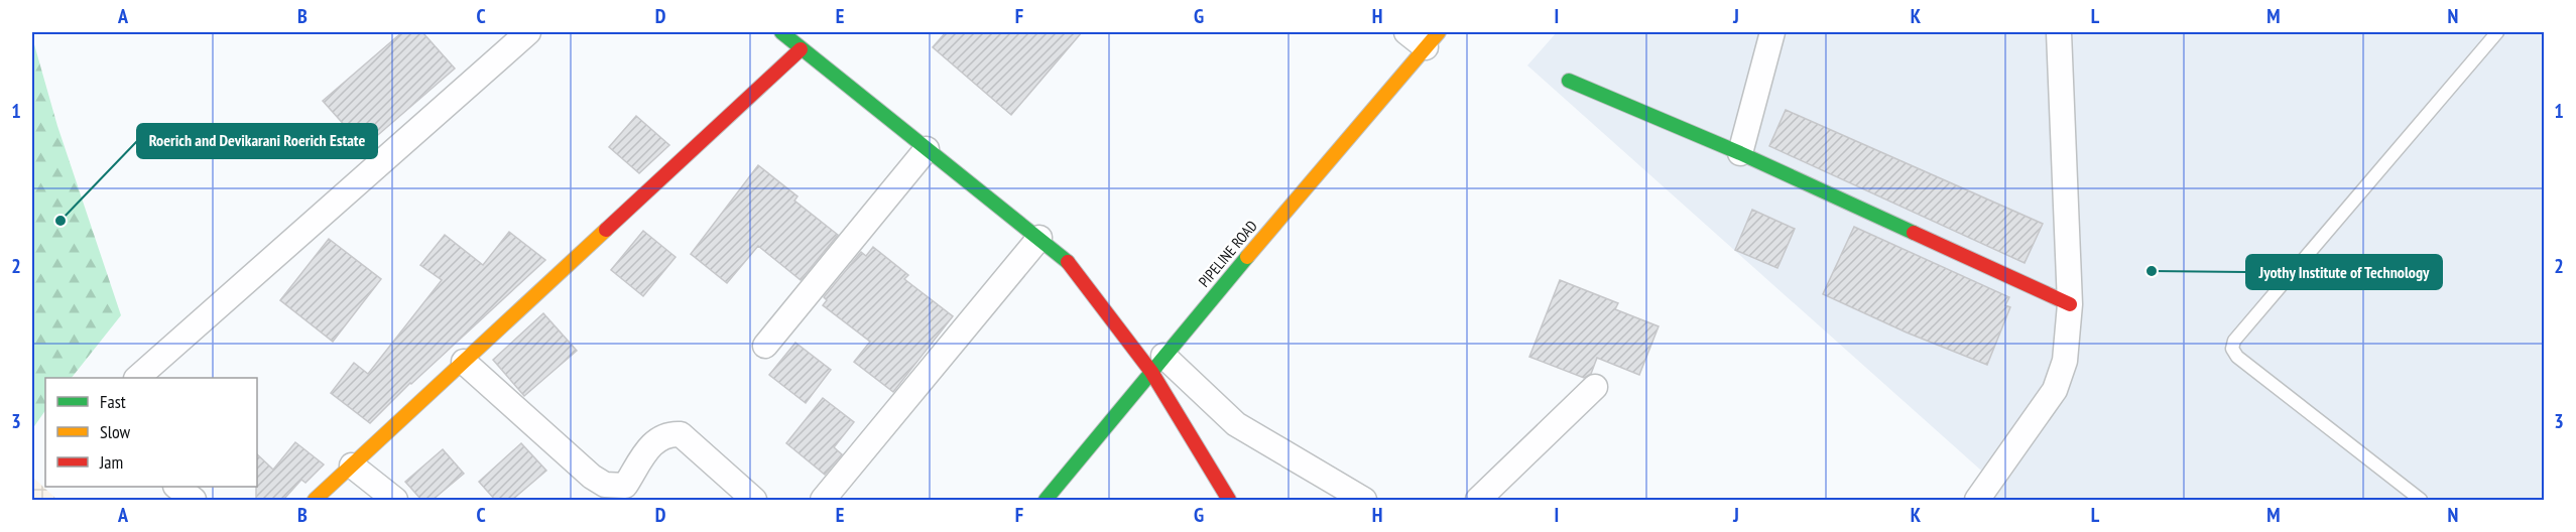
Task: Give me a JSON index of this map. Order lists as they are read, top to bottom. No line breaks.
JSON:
{"streets":{"street":["PIPELINE ROAD"]},"places":["Roerich and Devikarani Roerich Estate","Jyothy Institute of Technology"],"legend":["Fast","Slow","Jam"],"grid":{"columns":["A","B","C","D","E","F","G","H","I","J","K","L","M","N"],"rows":["1","2","3"]}}
